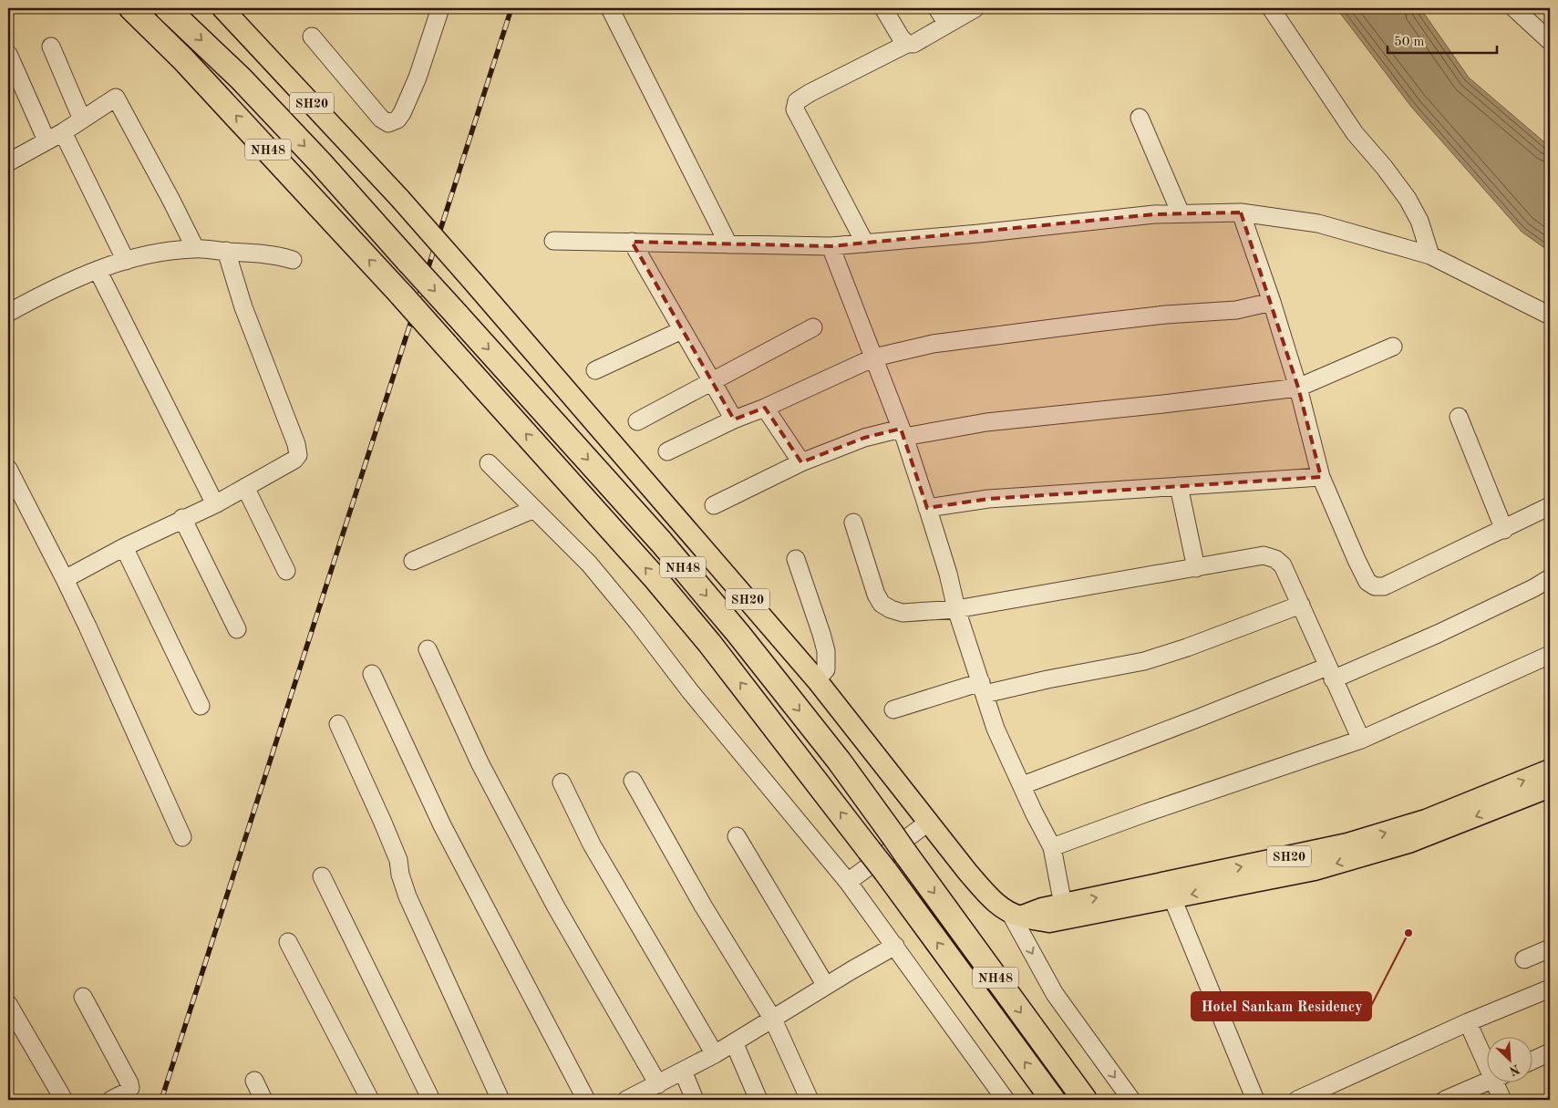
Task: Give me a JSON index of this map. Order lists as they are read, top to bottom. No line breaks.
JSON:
{"streets":{"highway":["NH48"],"main road":["SH20"]},"places":["Hotel Sankam Residency"],"scale_bar":"50 m","north":"bottom right"}
